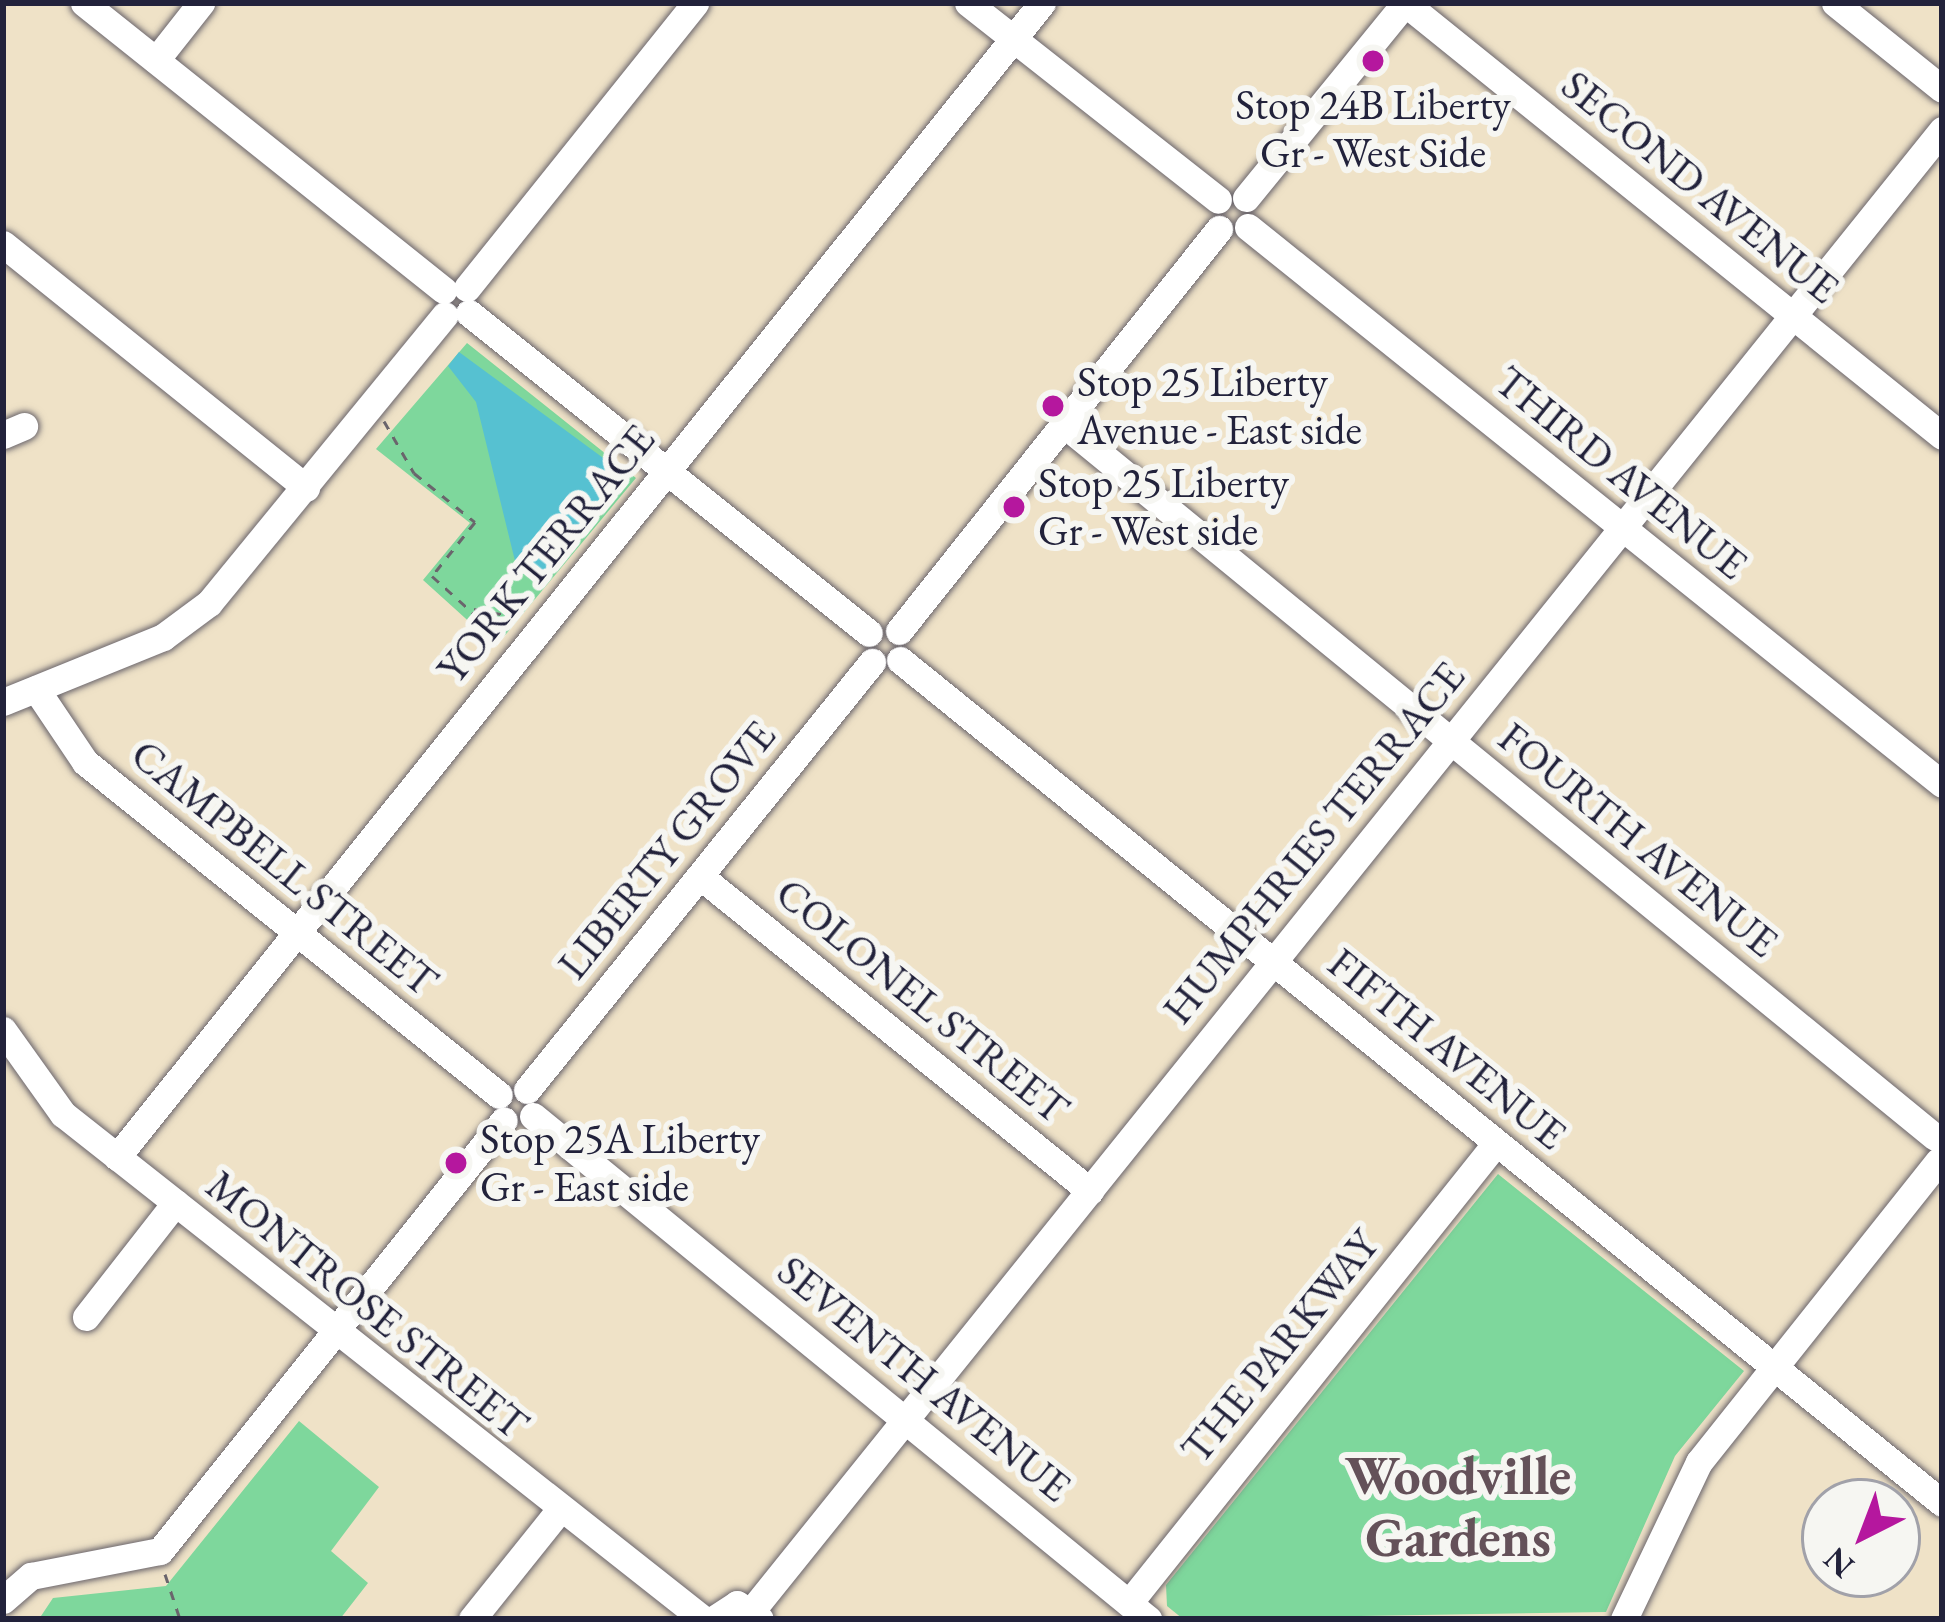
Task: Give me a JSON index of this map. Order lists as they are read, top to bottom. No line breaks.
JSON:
{"streets":{"street":["SECOND AVENUE","THIRD AVENUE","YORK TERRACE","FOURTH AVENUE","HUMPHRIES TERRACE","LIBERTY GROVE","CAMPBELL STREET","COLONEL STREET","FIFTH AVENUE","MONTROSE STREET","THE PARKWAY","SEVENTH AVENUE"]},"crossings":[["SECOND AVENUE","HUMPHRIES TERRACE"],["THIRD AVENUE","HUMPHRIES TERRACE"],["YORK TERRACE","CAMPBELL STREET"],["YORK TERRACE","MONTROSE STREET"],["FOURTH AVENUE","HUMPHRIES TERRACE"],["FOURTH AVENUE","LIBERTY GROVE"],["HUMPHRIES TERRACE","COLONEL STREET"],["HUMPHRIES TERRACE","FIFTH AVENUE"],["HUMPHRIES TERRACE","SEVENTH AVENUE"],["LIBERTY GROVE","CAMPBELL STREET"],["LIBERTY GROVE","COLONEL STREET"],["LIBERTY GROVE","FIFTH AVENUE"],["LIBERTY GROVE","MONTROSE STREET"],["LIBERTY GROVE","SEVENTH AVENUE"],["CAMPBELL STREET","SEVENTH AVENUE"],["FIFTH AVENUE","THE PARKWAY"],["THE PARKWAY","SEVENTH AVENUE"]],"districts":["Woodville Gardens"],"places":["Stop 24B Liberty Gr - West Side","Stop 25 Liberty Avenue - East side","Stop 25 Liberty Gr - West side","Stop 25A Liberty Gr - East side"],"north":"bottom left"}
